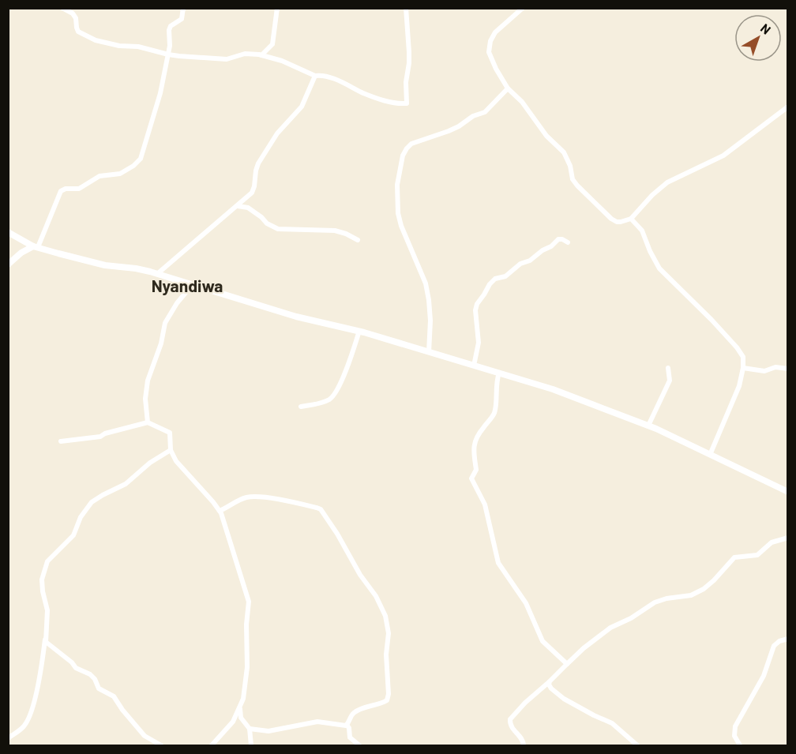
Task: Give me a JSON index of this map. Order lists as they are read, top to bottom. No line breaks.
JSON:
{"districts":["Nyandiwa"],"north":"top right"}
